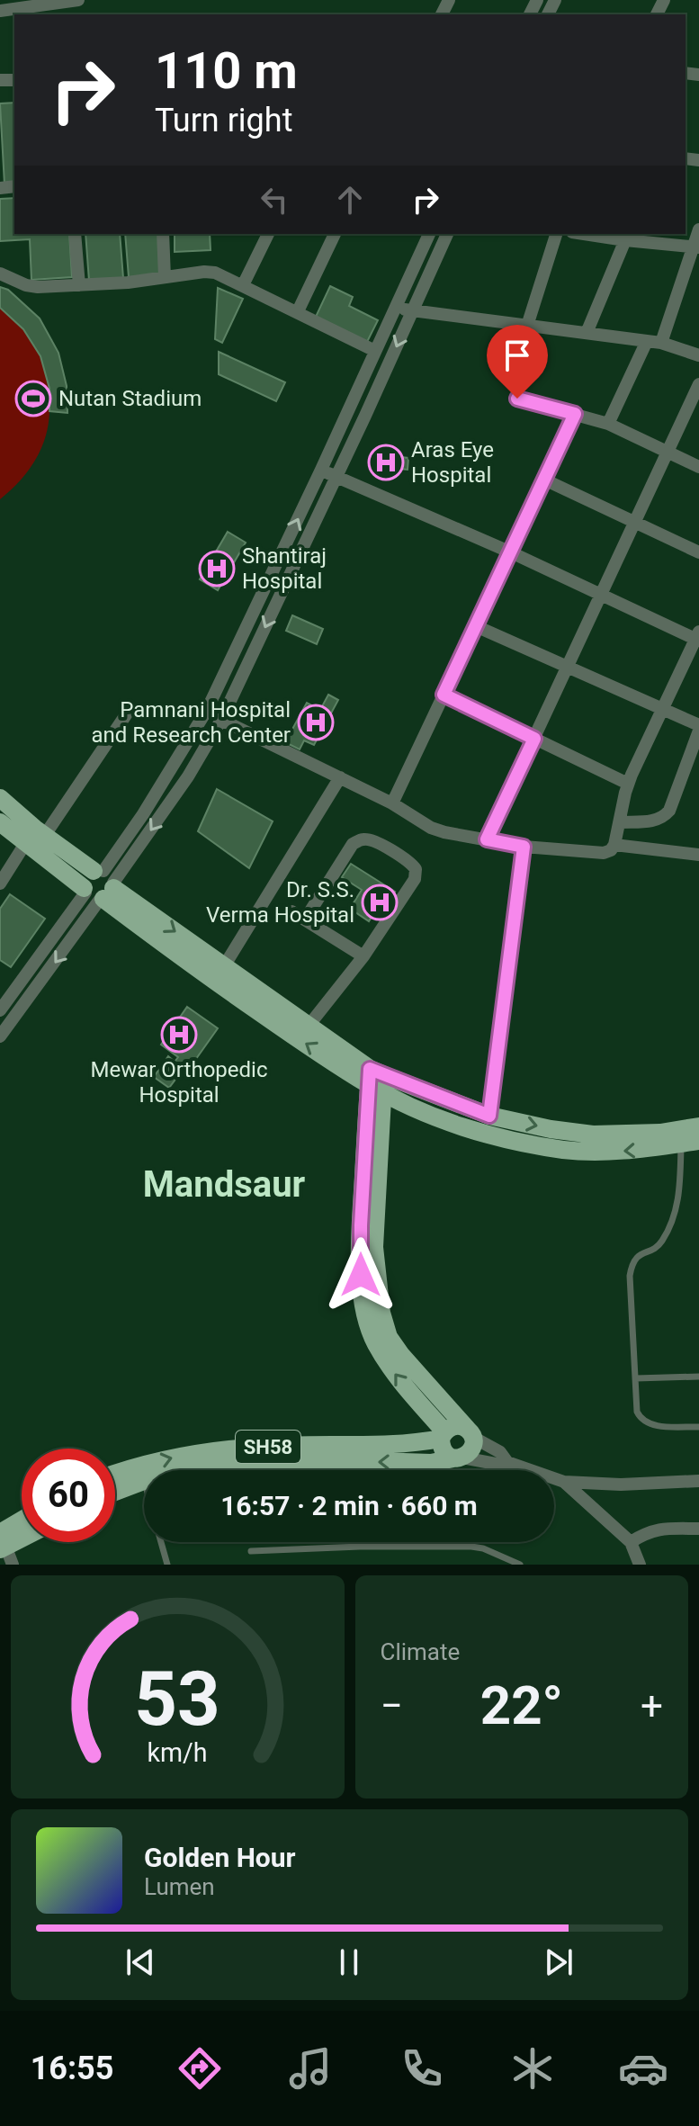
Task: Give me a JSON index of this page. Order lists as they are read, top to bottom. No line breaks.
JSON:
{"streets":{"main road":["SH58"]},"districts":["Mandsaur"],"places":{"sports":["Nutan Stadium"],"hospital":["Aras Eye Hospital","Shantiraj Hospital","Pamnani Hospital and Research Center","Dr. S.S. Verma Hospital","Mewar Orthopedic Hospital"]},"page":{"turn":["110 m","Turn right"],"limit":"60","trip":"16:57 · 2 min · 660 m","tile":"Climate","heat":["−","22°","+"],"song":["Golden Hour","Lumen"],"tabs":"16:55","gauge":["53","km/h"]}}
